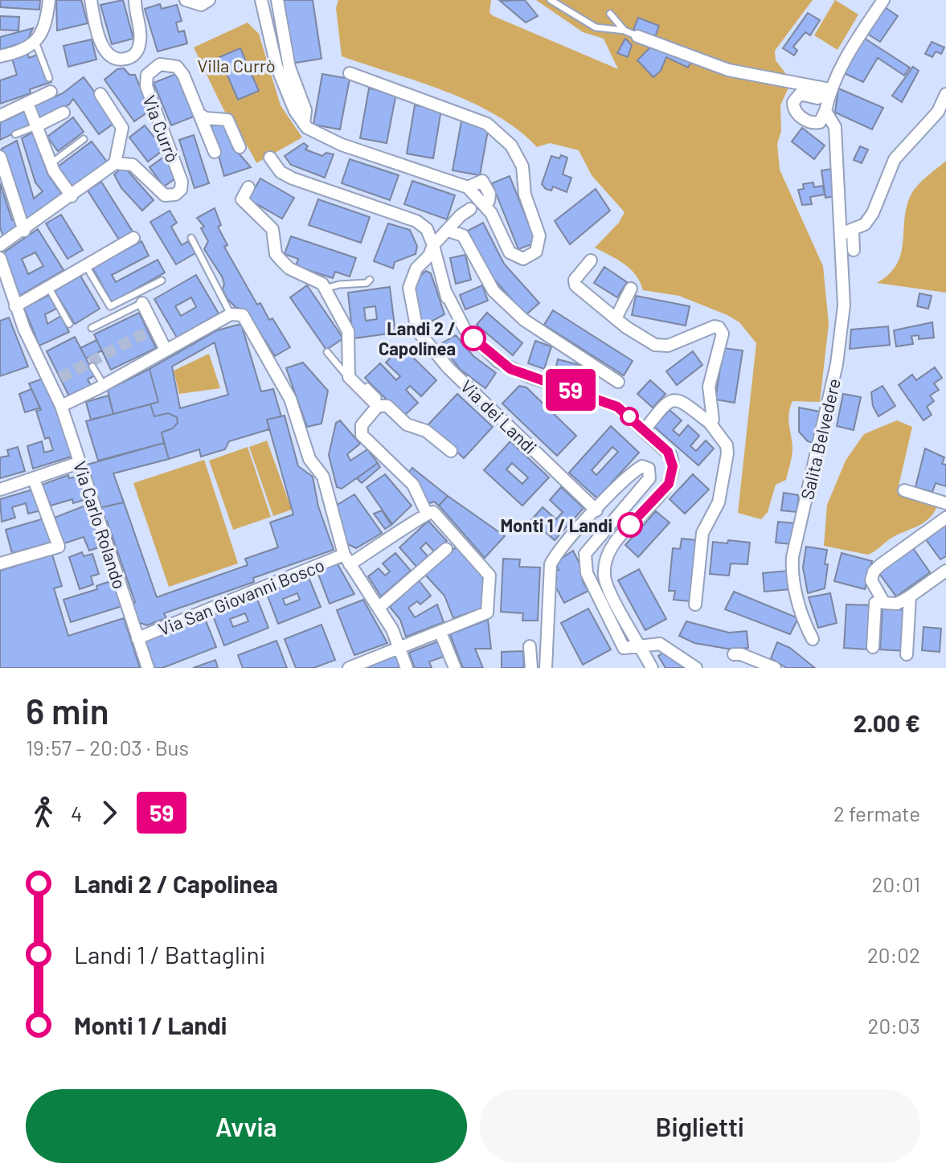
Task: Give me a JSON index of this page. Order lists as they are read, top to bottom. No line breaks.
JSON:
{"streets":{"street":["Via Currò","Via dei Landi","Salita Belvedere","Via Carlo Rolando","Via San Giovanni Bosco"]},"crossings":[["Via Carlo Rolando","Via San Giovanni Bosco"]],"parks":["Villa Currò"],"places":["Landi 2 / Capolinea","Monti 1 / Landi"],"lines":["bus line 59"],"page":{"on_map":"59","heading":["6 min","19:57 – 20:03 · Bus","2.00 €"],"legs":["4","59","2 fermate"],"list":[{"name":"Landi 2 / Capolinea","value":"20:01"},{"name":"Landi 1 / Battaglini","value":"20:02"},{"name":"Monti 1 / Landi","value":"20:03"}],"buttons":["Avvia","Biglietti"]}}
